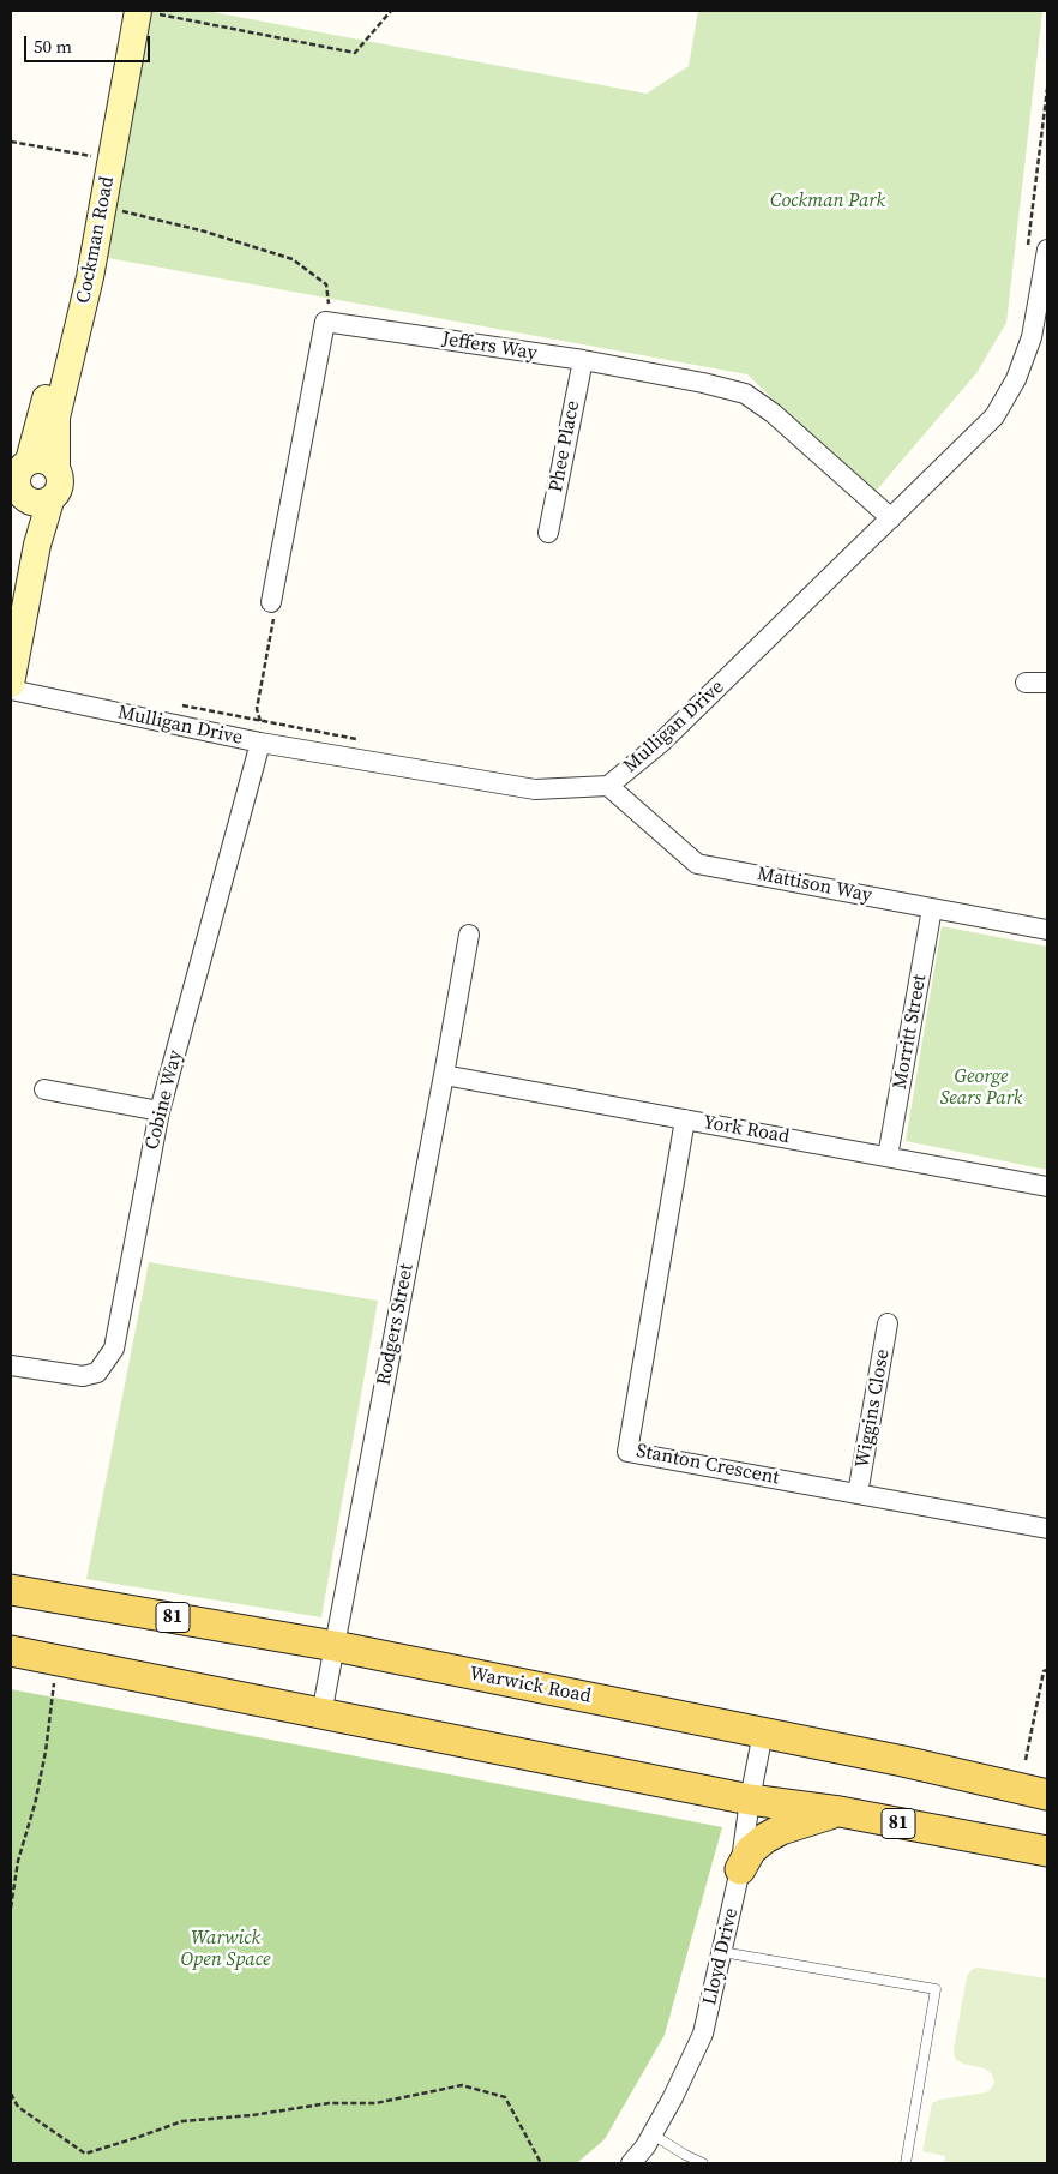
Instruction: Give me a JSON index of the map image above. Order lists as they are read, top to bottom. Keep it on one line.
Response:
{"streets":{"main road":["Cockman Road","81","Warwick Road"],"street":["Jeffers Way","Phee Place","Mulligan Drive","Mattison Way","Morritt Street","Cobine Way","York Road","Rodgers Street","Wiggins Close","Stanton Crescent","Lloyd Drive"]},"crossings":[["Jeffers Way","Phee Place"],["Jeffers Way","Mulligan Drive"],["Mulligan Drive","Mattison Way"],["Mulligan Drive","Cobine Way"],["Mattison Way","Morritt Street"],["Morritt Street","York Road"],["York Road","Rodgers Street"],["York Road","Stanton Crescent"],["Rodgers Street","81"],["Rodgers Street","Warwick Road"],["Wiggins Close","Stanton Crescent"],["81","Lloyd Drive"],["Warwick Road","Lloyd Drive"]],"parks":["Cockman Park","George Sears Park","Warwick Open Space"],"scale_bar":"50 m"}
